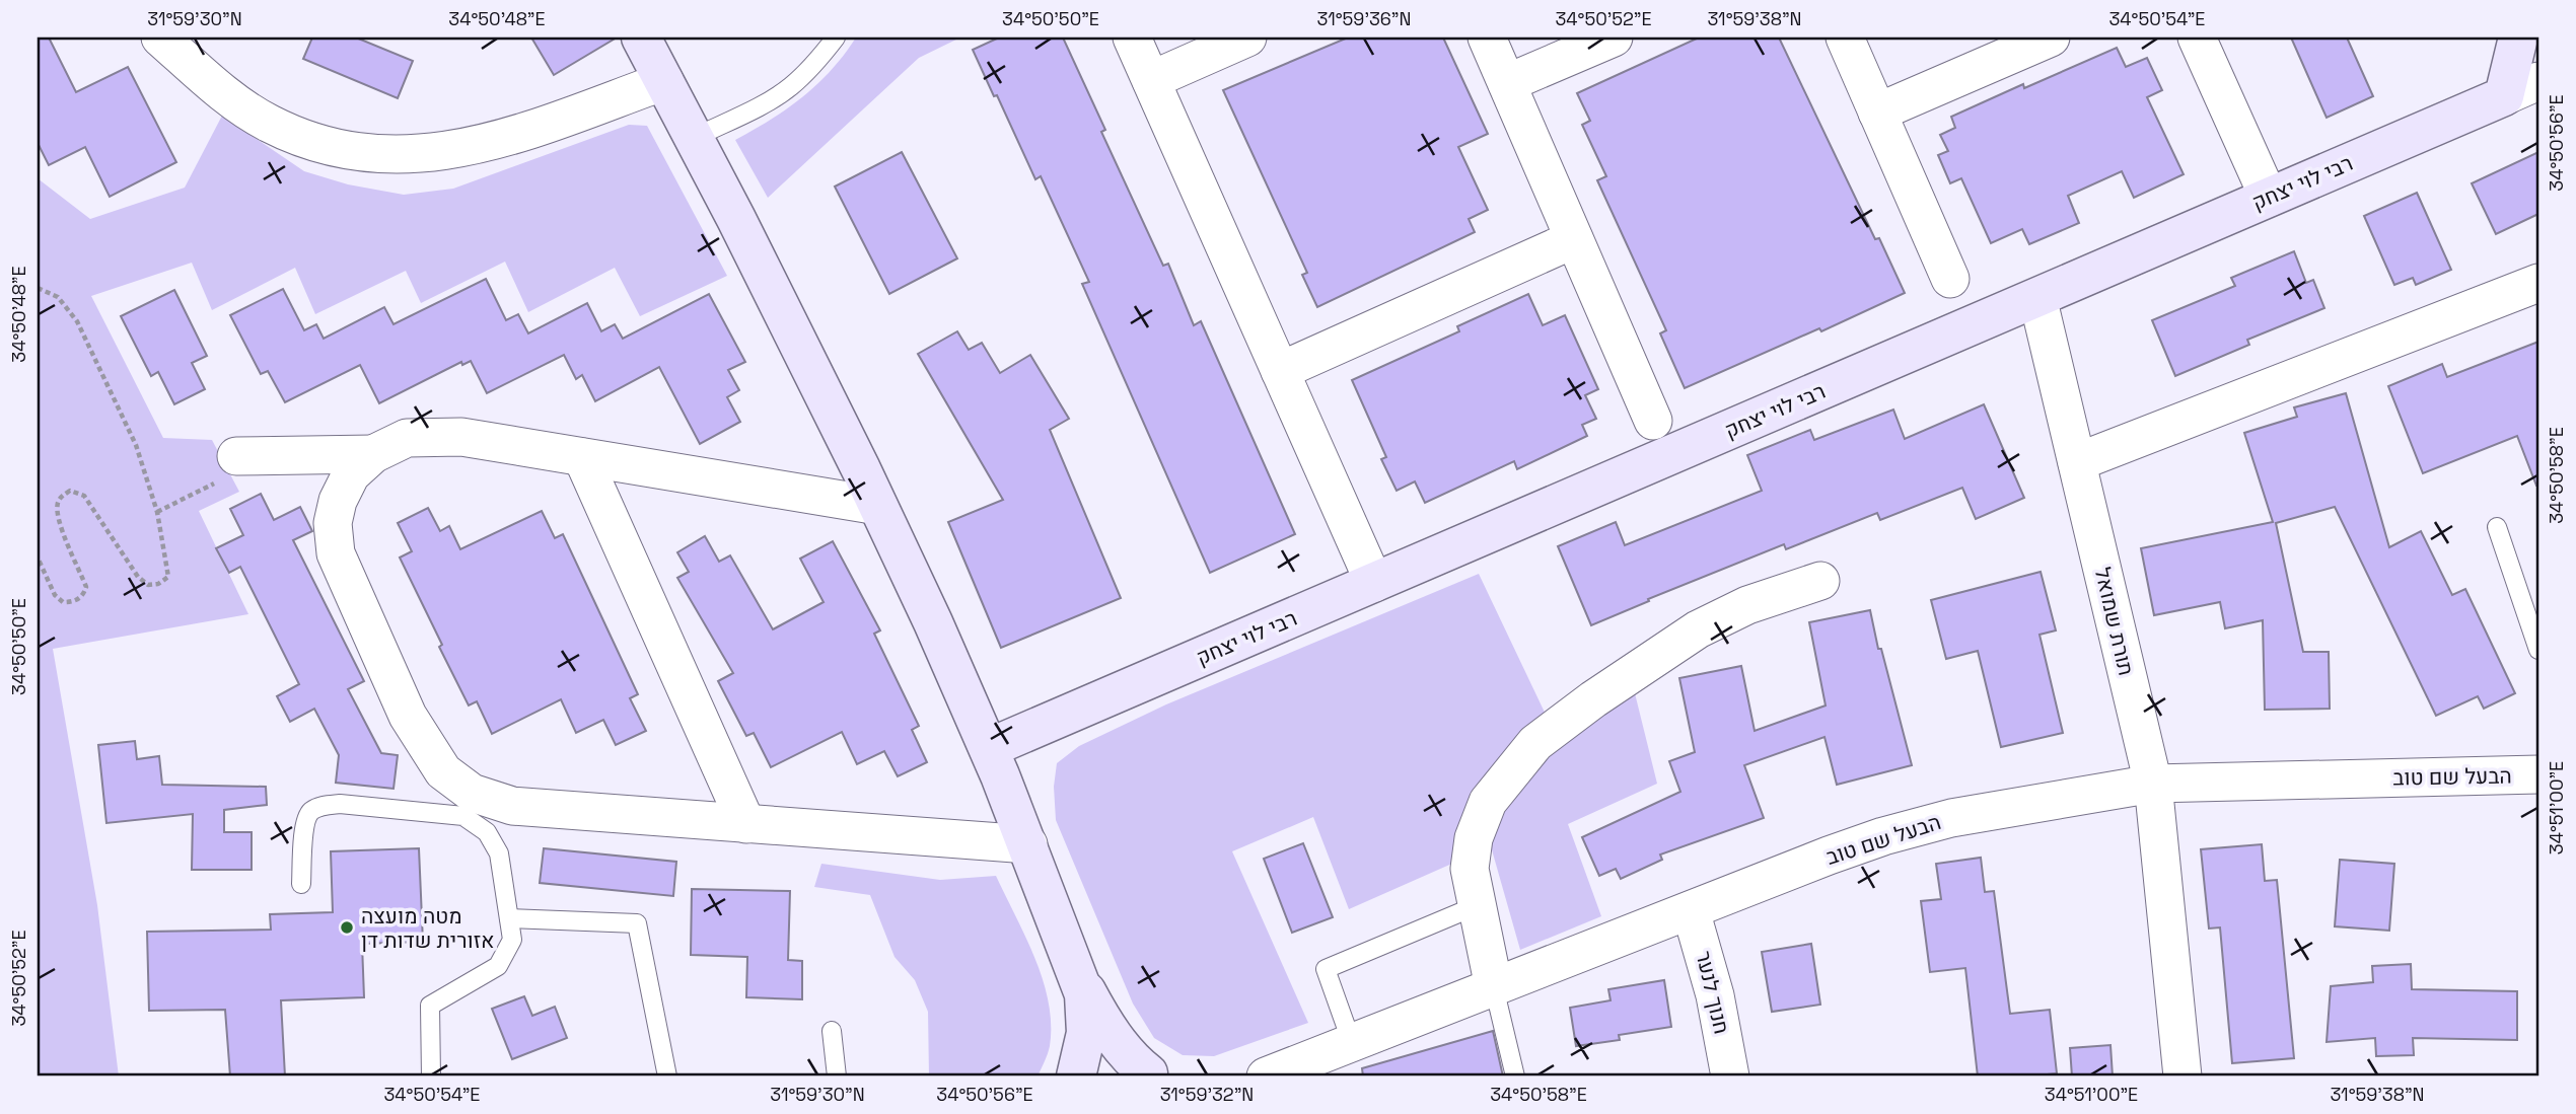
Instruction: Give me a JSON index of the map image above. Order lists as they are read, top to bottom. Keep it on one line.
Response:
{"streets":{"street":["רבי לוי יצחק","תורת שמואל","הבעל שם טוב","חנוך לנער"]},"crossings":[["רבי לוי יצחק","תורת שמואל"],["תורת שמואל","הבעל שם טוב"],["הבעל שם טוב","חנוך לנער"]],"places":["מטה מועצה אזורית שדות דן"],"coordinates":["31°59'30\"N","34°50'48\"E","34°50'50\"E","31°59'36\"N","34°50'52\"E","31°59'38\"N","34°50'54\"E","34°50'56\"E","34°50'58\"E","34°51'00\"E","31°59'32\"N"]}
